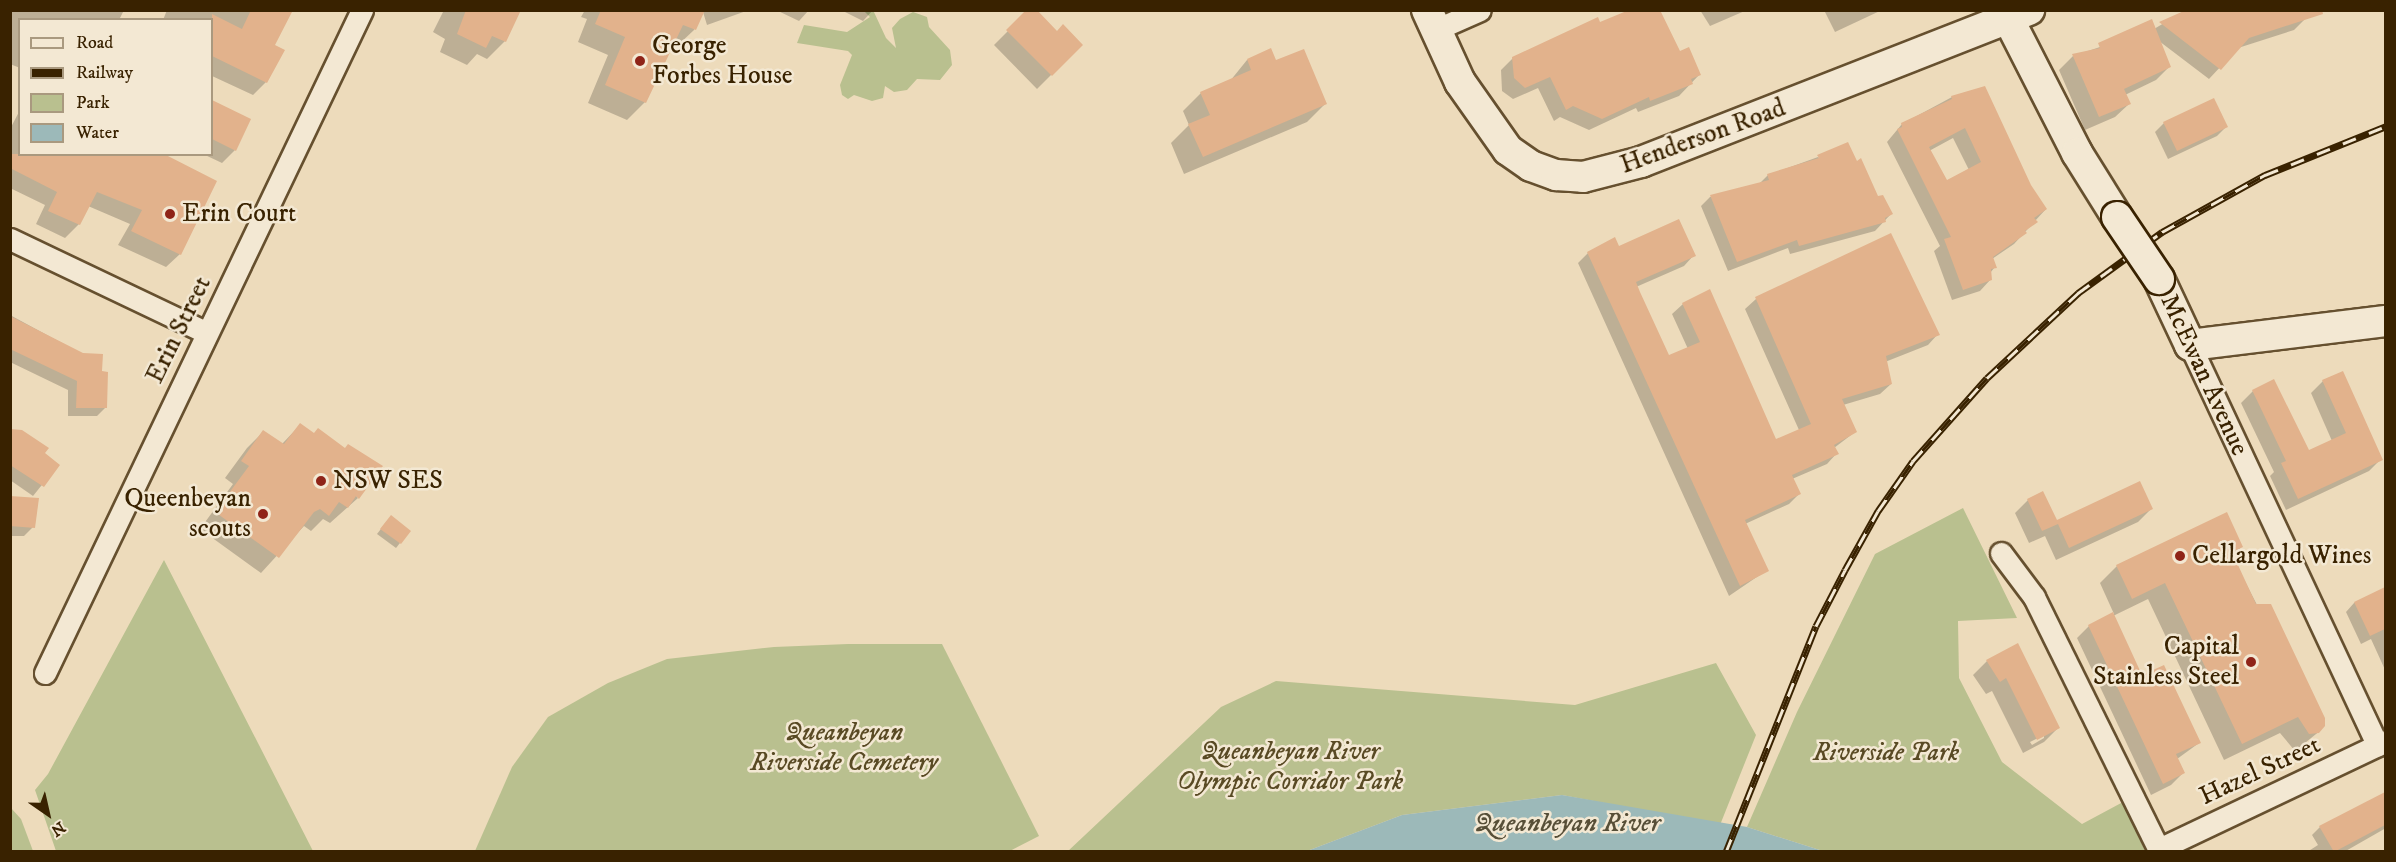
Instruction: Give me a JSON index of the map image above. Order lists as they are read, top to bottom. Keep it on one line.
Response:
{"streets":{"street":["Henderson Road","Erin Street","McEwan Avenue","Hazel Street"]},"crossings":[["Henderson Road","McEwan Avenue"],["McEwan Avenue","Hazel Street"]],"water":["Queanbeyan River"],"parks":["Queanbeyan Riverside Cemetery","Queanbeyan River Olympic Corridor Park","Riverside Park"],"places":["George Forbes House","Erin Court","NSW SES","Queenbeyan scouts","Cellargold Wines","Capital Stainless Steel"],"legend":["Road","Railway","Park","Water"],"north":"bottom right"}
